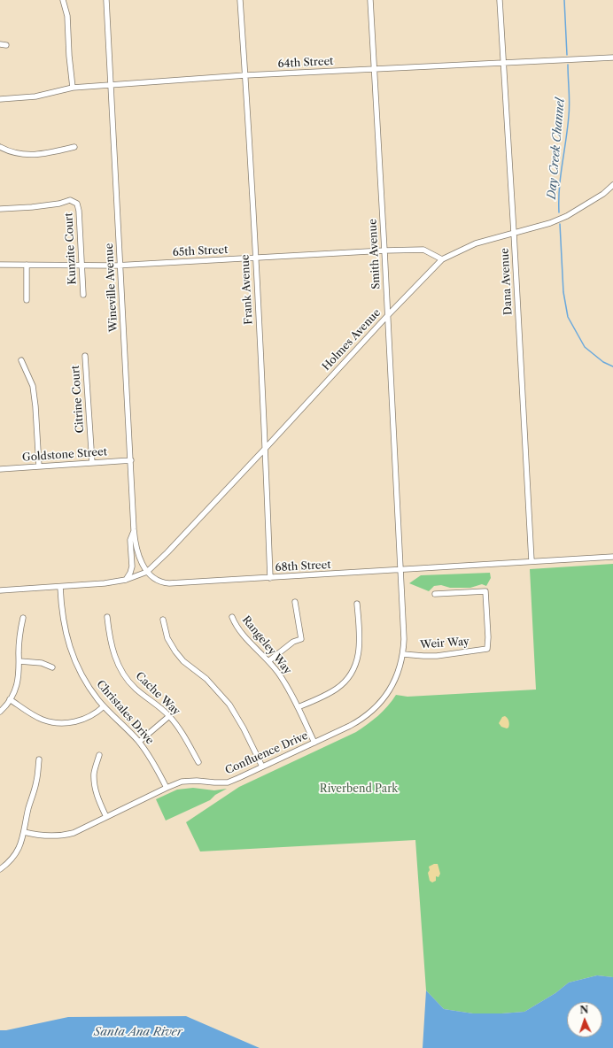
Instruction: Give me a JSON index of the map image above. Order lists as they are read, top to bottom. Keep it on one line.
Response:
{"streets":{"street":["64th Street","Kunzite Court","65th Street","Smith Avenue","Dana Avenue","Wineville Avenue","Frank Avenue","Holmes Avenue","Citrine Court","Goldstone Street","68th Street","Weir Way","Rangeley Way","Cache Way","Christales Drive","Confluence Drive"]},"crossings":[["64th Street","Smith Avenue"],["64th Street","Dana Avenue"],["64th Street","Wineville Avenue"],["64th Street","Frank Avenue"],["Kunzite Court","65th Street"],["65th Street","Smith Avenue"],["65th Street","Wineville Avenue"],["65th Street","Frank Avenue"],["65th Street","Holmes Avenue"],["Smith Avenue","Holmes Avenue"],["Smith Avenue","68th Street"],["Smith Avenue","Confluence Drive"],["Dana Avenue","Holmes Avenue"],["Dana Avenue","68th Street"],["Wineville Avenue","Holmes Avenue"],["Wineville Avenue","Goldstone Street"],["Wineville Avenue","68th Street"],["Frank Avenue","Holmes Avenue"],["Frank Avenue","68th Street"],["Holmes Avenue","68th Street"],["Citrine Court","Goldstone Street"],["68th Street","Confluence Drive"],["Weir Way","Confluence Drive"],["Rangeley Way","Confluence Drive"],["Christales Drive","Confluence Drive"]],"water":["Day Creek Channel","Santa Ana River"],"parks":["Riverbend Park"],"north":"top"}
